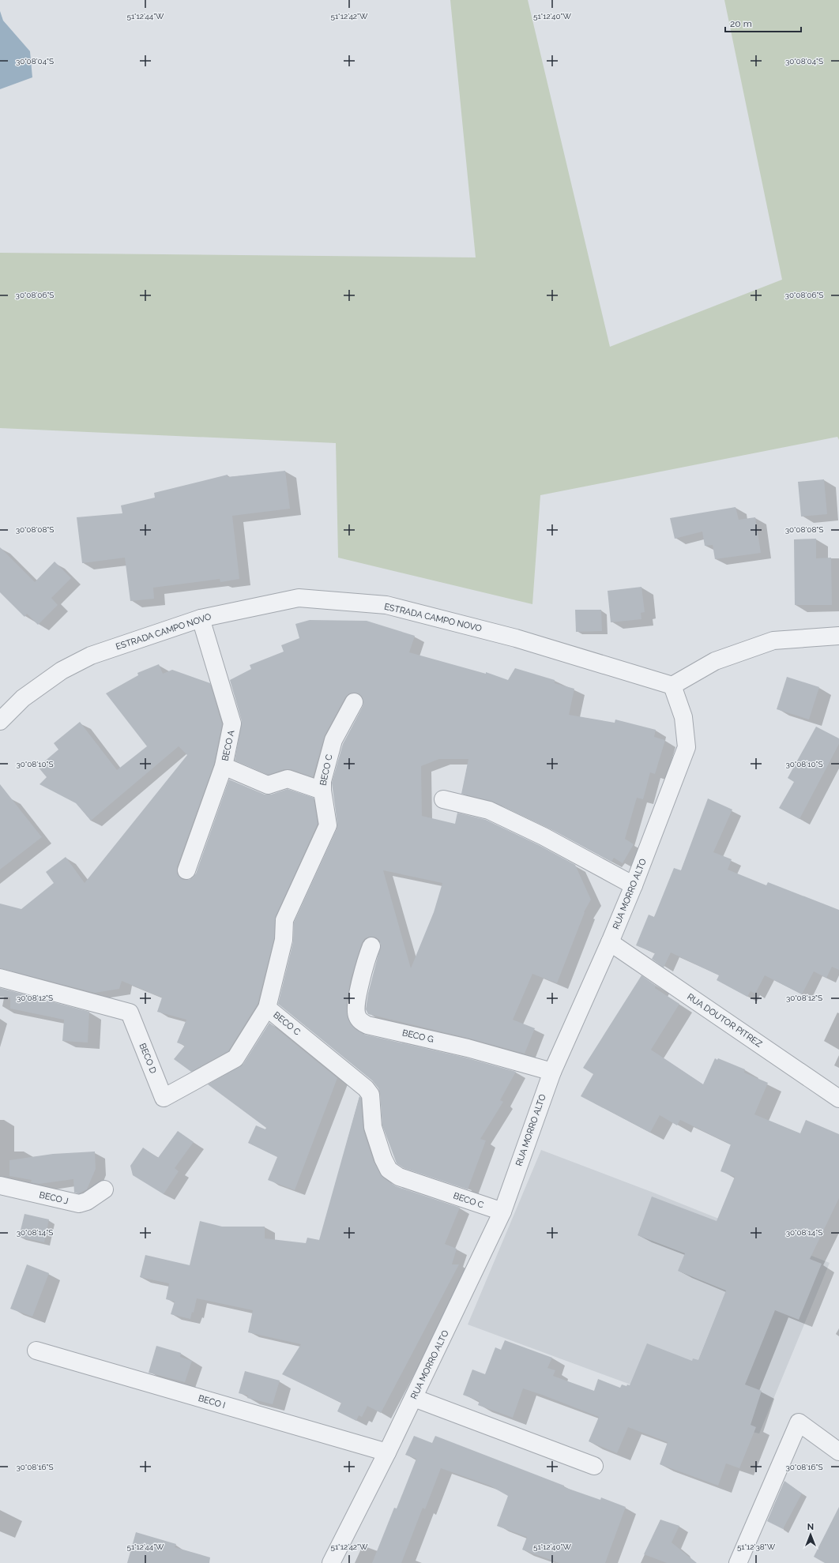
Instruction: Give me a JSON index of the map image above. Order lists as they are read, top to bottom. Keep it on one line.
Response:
{"streets":{"street":["ESTRADA CAMPO NOVO","BECO A","BECO C","RUA MORRO ALTO","RUA DOUTOR PITREZ","BECO G","BECO D","BECO J","BECO I"]},"crossings":[["ESTRADA CAMPO NOVO","BECO A"],["ESTRADA CAMPO NOVO","RUA MORRO ALTO"],["BECO C","RUA MORRO ALTO"],["BECO C","BECO D"],["RUA MORRO ALTO","RUA DOUTOR PITREZ"],["RUA MORRO ALTO","BECO G"],["RUA MORRO ALTO","BECO I"]],"scale_bar":"20 m","north":"top","coordinates":["51°12'44\"W","51°12'42\"W","51°12'40\"W","30°08'04\"S","30°08'06\"S","30°08'08\"S","30°08'10\"S","30°08'12\"S","30°08'14\"S","30°08'16\"S","51°12'38\"W"]}
